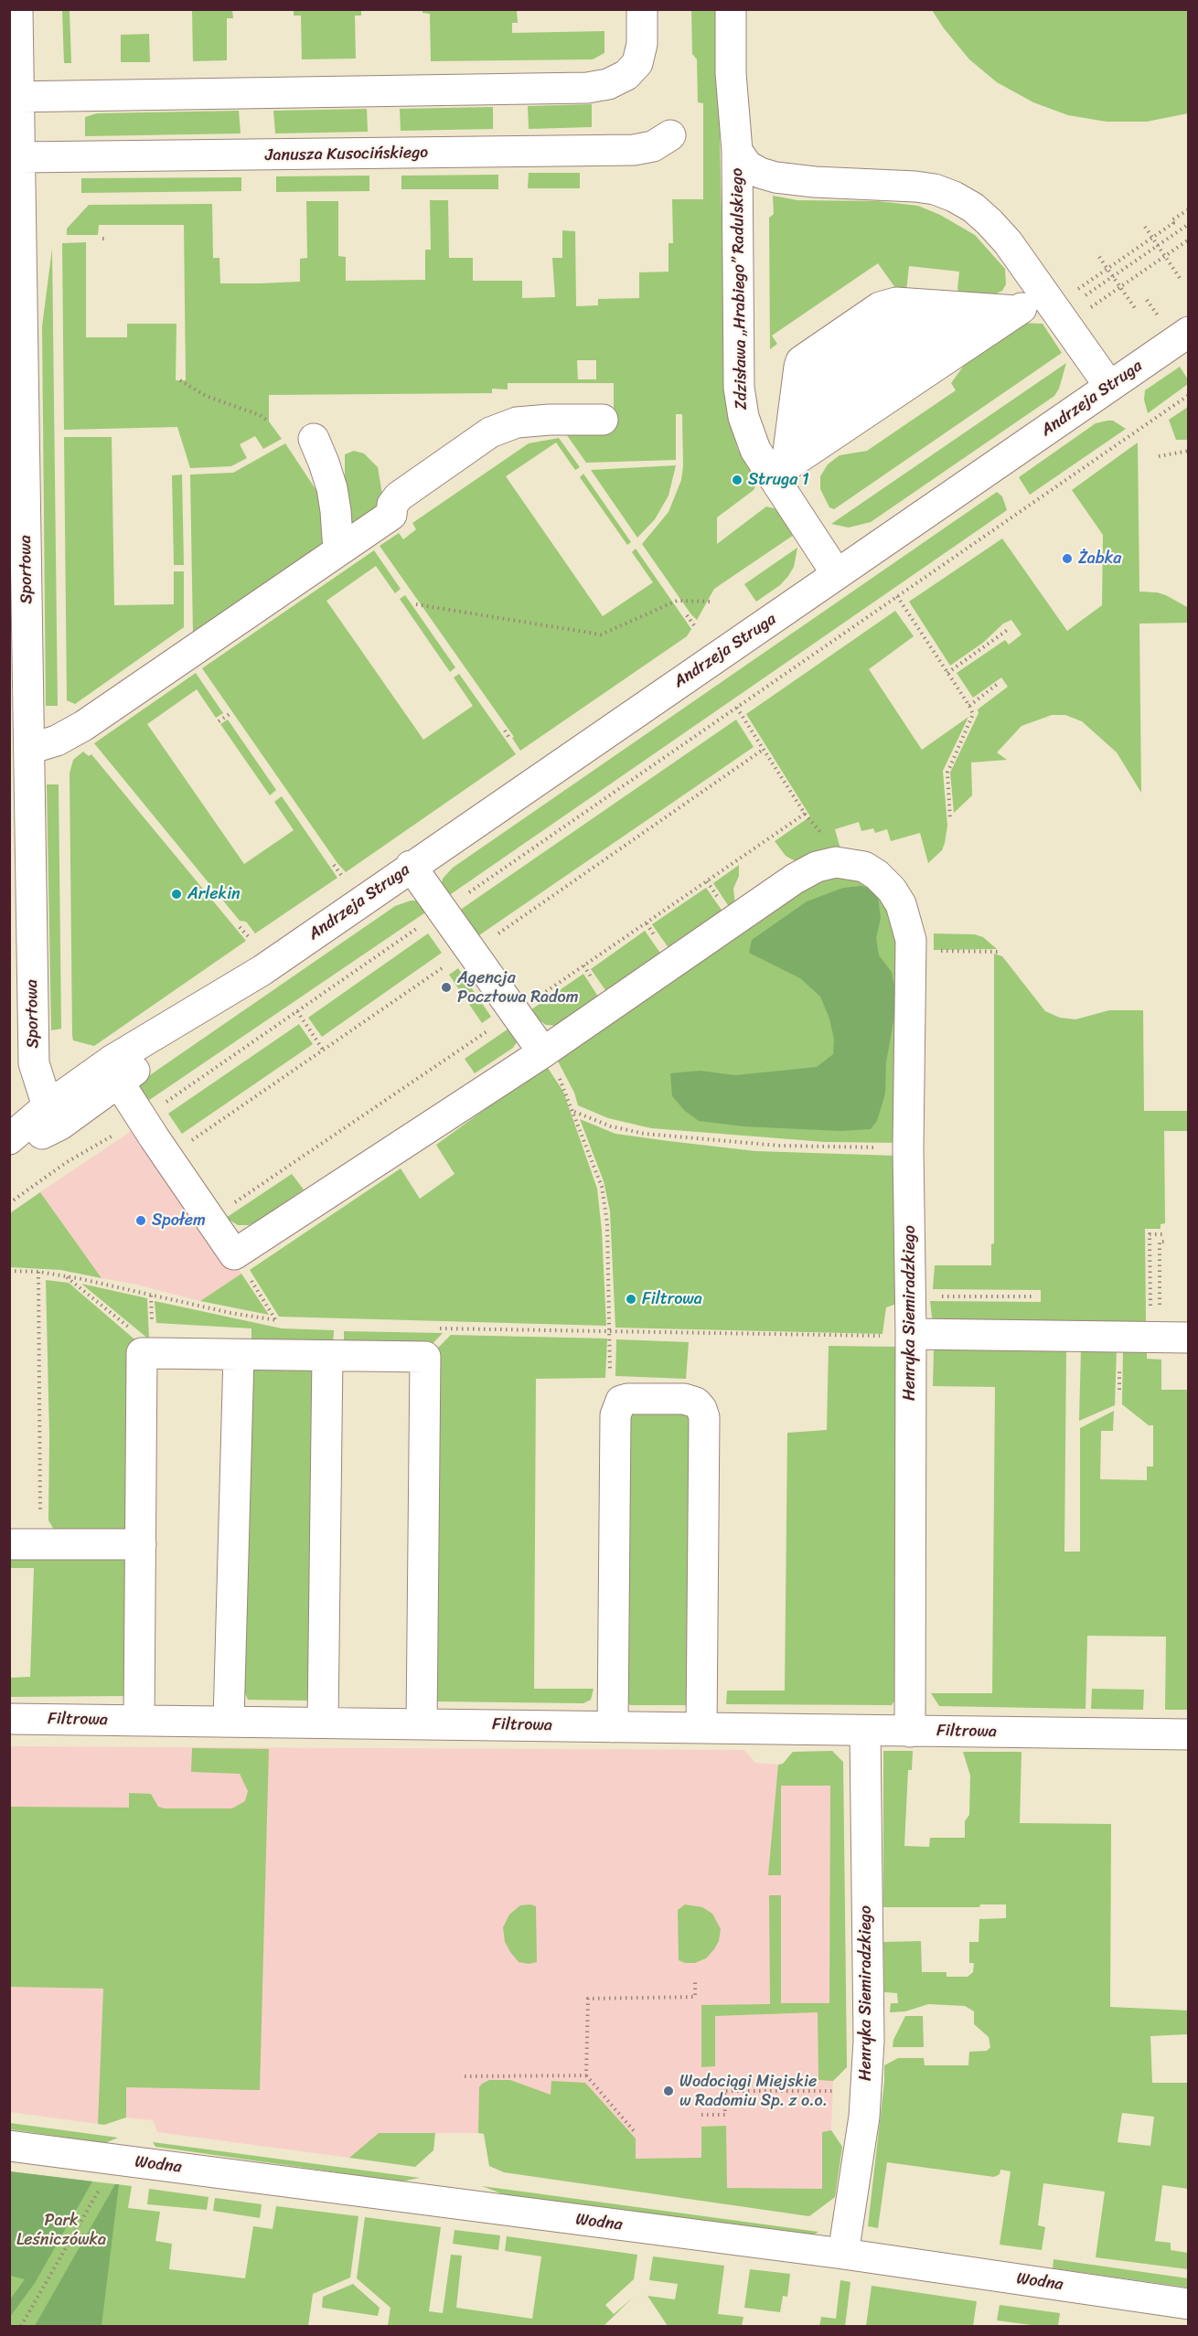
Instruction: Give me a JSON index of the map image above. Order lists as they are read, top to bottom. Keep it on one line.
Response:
{"streets":{"street":["Janusza Kusocińskiego","Zdzisława „Hrabiego” Radulskiego","Andrzeja Struga","Sportowa","Henryka Siemiradzkiego","Filtrowa","Wodna"]},"crossings":[["Janusza Kusocińskiego","Sportowa"],["Zdzisława „Hrabiego” Radulskiego","Andrzeja Struga"],["Andrzeja Struga","Sportowa"],["Henryka Siemiradzkiego","Filtrowa"],["Henryka Siemiradzkiego","Wodna"]],"parks":["Park Leśniczówka"],"places":["Struga 1","Żabka","Arlekin","Agencja Pocztowa Radom","Społem","Filtrowa","Wodociągi Miejskie w Radomiu Sp. z o.o."]}
